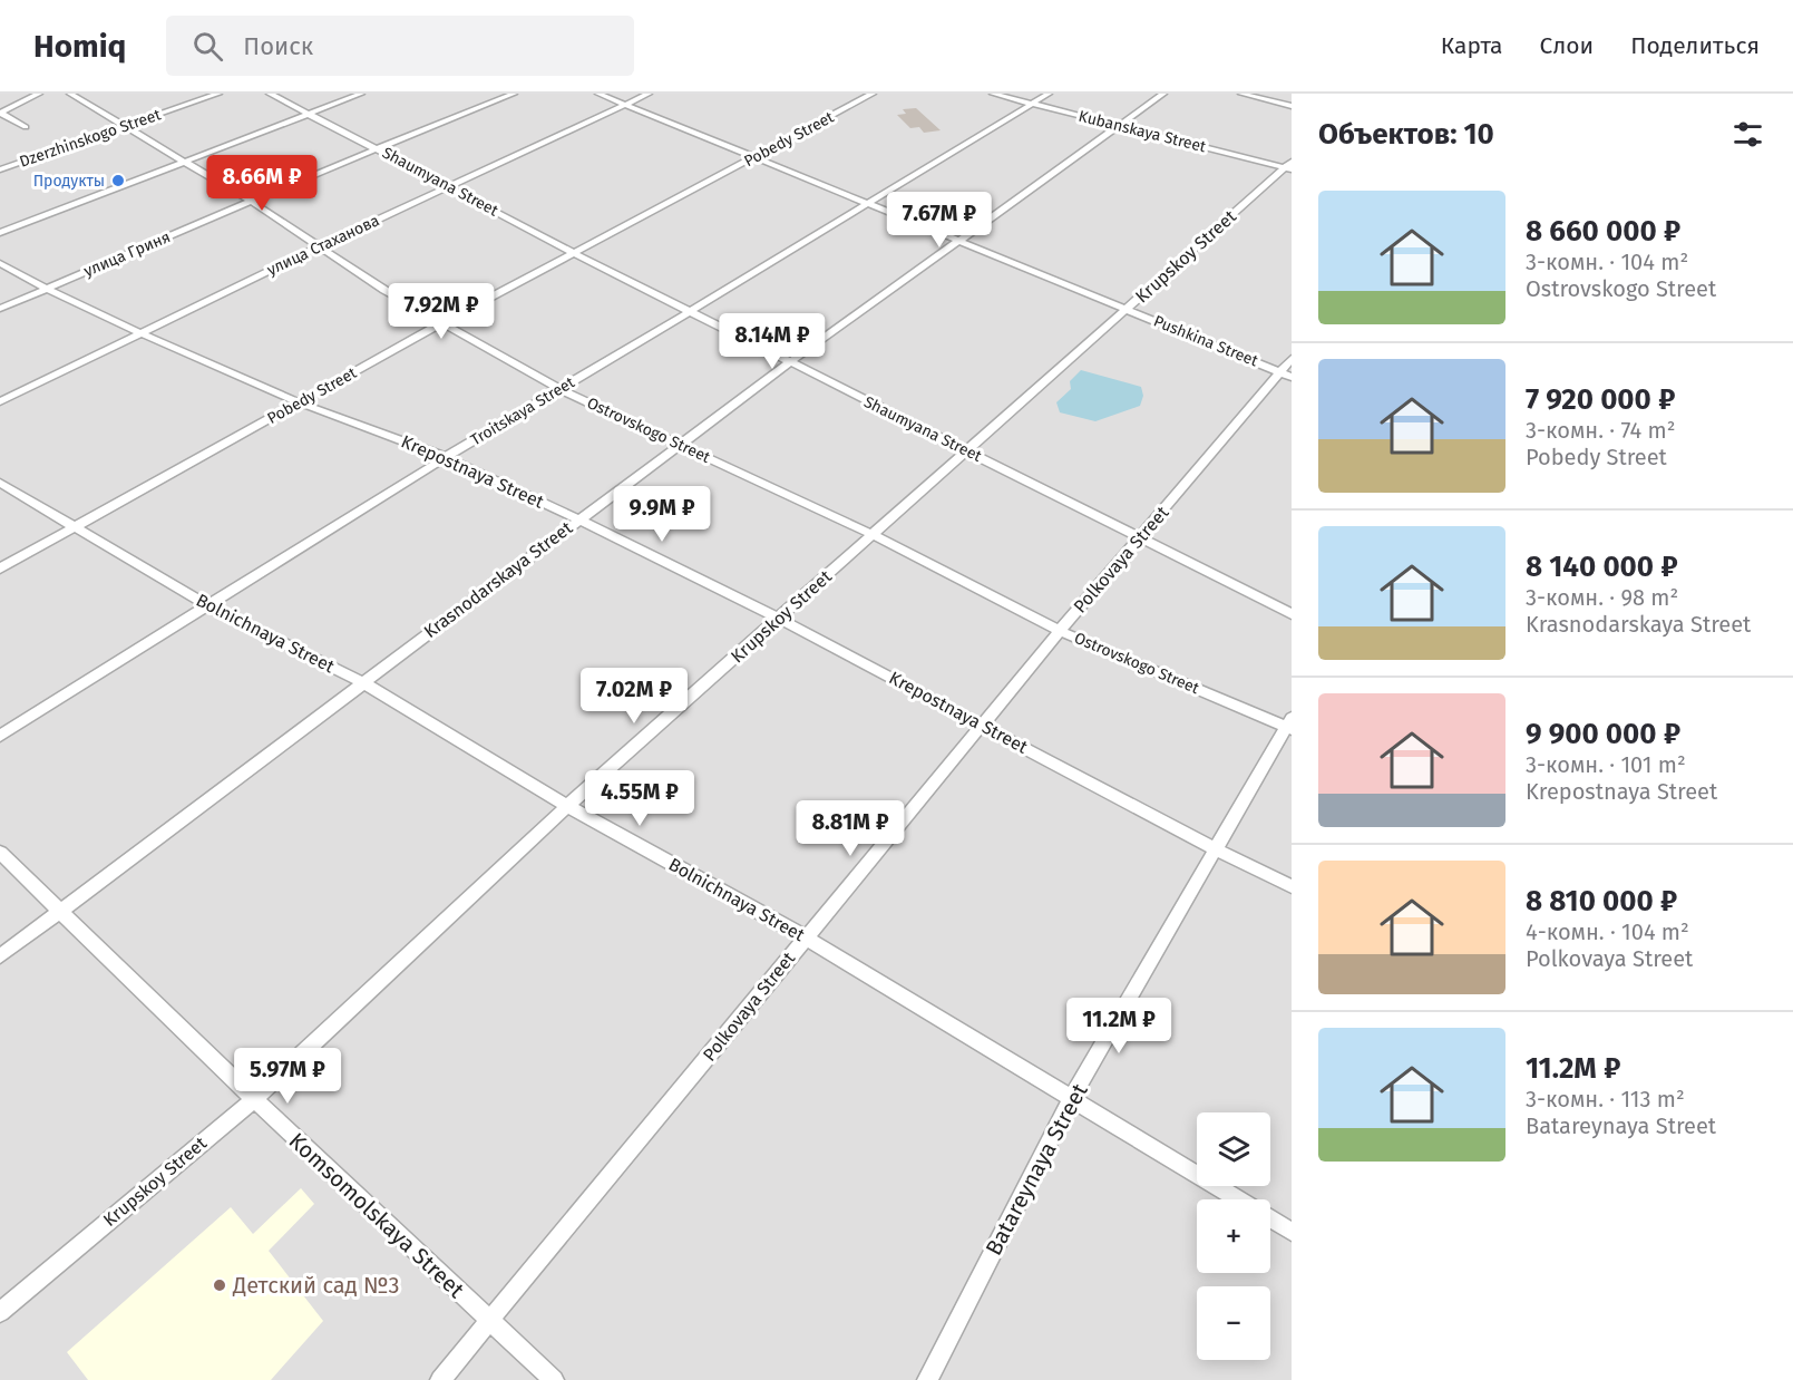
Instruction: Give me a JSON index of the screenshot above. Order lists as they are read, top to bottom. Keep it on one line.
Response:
{"streets":{"street":["Kubanskaya Street","Dzerzhinskogo Street","Pobedy Street","Shaumyana Street","улица Стаханова","улица Гриня","Krupskoy Street","Pushkina Street","Troitskaya Street","Ostrovskogo Street","Krepostnaya Street","Polkovaya Street","Krasnodarskaya Street","Bolnichnaya Street","Batareynaya Street","Komsomolskaya Street"]},"crossings":[["Kubanskaya Street","Krupskoy Street"],["Kubanskaya Street","Troitskaya Street"],["Kubanskaya Street","Krasnodarskaya Street"],["Dzerzhinskogo Street","Ostrovskogo Street"],["Pobedy Street","Shaumyana Street"],["Pobedy Street","Pushkina Street"],["Pobedy Street","Ostrovskogo Street"],["Pobedy Street","Krepostnaya Street"],["Pobedy Street","Bolnichnaya Street"],["Shaumyana Street","улица Стаханова"],["Shaumyana Street","улица Гриня"],["Shaumyana Street","Krupskoy Street"],["Shaumyana Street","Troitskaya Street"],["Shaumyana Street","Polkovaya Street"],["Shaumyana Street","Krasnodarskaya Street"],["улица Стаханова","Pushkina Street"],["улица Стаханова","Ostrovskogo Street"],["улица Стаханова","Krepostnaya Street"],["улица Гриня","Ostrovskogo Street"],["улица Гриня","Krepostnaya Street"],["Krupskoy Street","Pushkina Street"],["Krupskoy Street","Ostrovskogo Street"],["Krupskoy Street","Krepostnaya Street"],["Krupskoy Street","Bolnichnaya Street"],["Krupskoy Street","Komsomolskaya Street"],["Pushkina Street","Troitskaya Street"],["Pushkina Street","Polkovaya Street"],["Pushkina Street","Krasnodarskaya Street"],["Troitskaya Street","Ostrovskogo Street"],["Troitskaya Street","Krepostnaya Street"],["Troitskaya Street","Bolnichnaya Street"],["Ostrovskogo Street","Polkovaya Street"],["Ostrovskogo Street","Krasnodarskaya Street"],["Ostrovskogo Street","Batareynaya Street"],["Krepostnaya Street","Polkovaya Street"],["Krepostnaya Street","Krasnodarskaya Street"],["Krepostnaya Street","Batareynaya Street"],["Polkovaya Street","Bolnichnaya Street"],["Polkovaya Street","Komsomolskaya Street"],["Krasnodarskaya Street","Bolnichnaya Street"],["Krasnodarskaya Street","Komsomolskaya Street"],["Bolnichnaya Street","Batareynaya Street"]],"places":["Продукты","Детский сад №3"],"page":{"header":"Homiq","search":"Поиск","nav":["Карта","Слои","Поделиться"],"heading":"Объектов: 10","price":["8.66M ₽","7.67M ₽","7.92M ₽","8.14M ₽","9.9M ₽","7.02M ₽","4.55M ₽","8.81M ₽","11.2M ₽","5.97M ₽"],"list":[{"name":"8 660 000 ₽","note":"3-комн. · 104 m² · Ostrovskogo Street"},{"name":"7 920 000 ₽","note":"3-комн. · 74 m² · Pobedy Street"},{"name":"8 140 000 ₽","note":"3-комн. · 98 m² · Krasnodarskaya Street"},{"name":"9 900 000 ₽","note":"3-комн. · 101 m² · Krepostnaya Street"},{"name":"8 810 000 ₽","note":"4-комн. · 104 m² · Polkovaya Street"},{"name":"11.2M ₽","note":"3-комн. · 113 m² · Batareynaya Street"}],"map_buttons":["+","−"]}}
